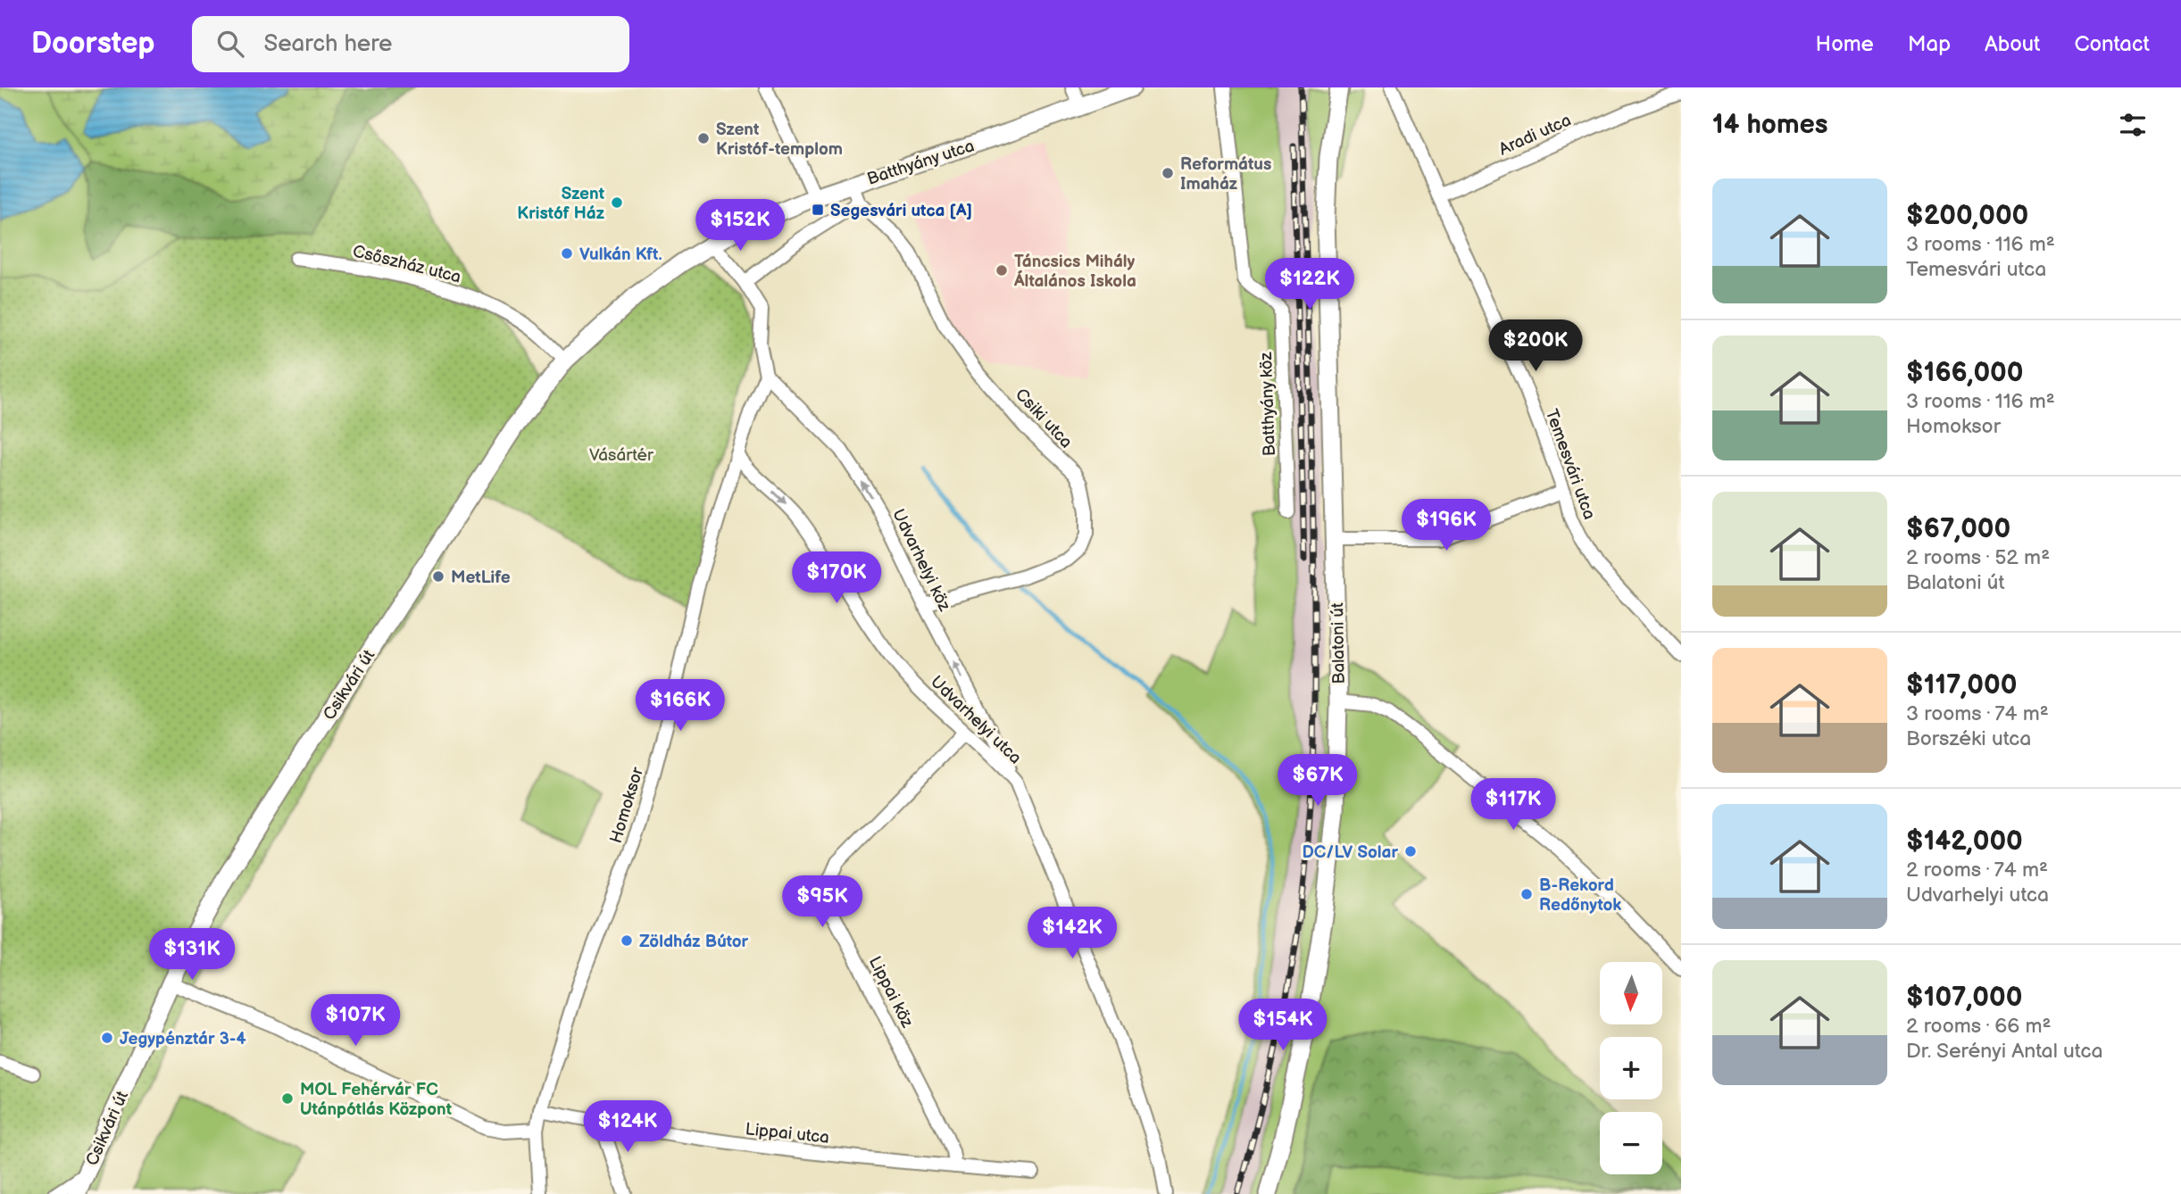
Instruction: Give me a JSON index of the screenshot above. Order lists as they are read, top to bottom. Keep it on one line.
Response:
{"streets":{"street":["Aradi utca","Batthyány utca","Csőszház utca","Batthyány köz","Csiki utca","Temesvári utca","Udvarhelyi köz","Balatoni út","Csikvári út","Udvarhelyi utca","Homoksor","Lippai köz","Lippai utca"]},"crossings":[["Aradi utca","Temesvári utca"],["Batthyány utca","Csiki utca"],["Batthyány utca","Csikvári út"],["Csőszház utca","Csikvári út"],["Csiki utca","Udvarhelyi köz"],["Udvarhelyi köz","Udvarhelyi utca"],["Udvarhelyi köz","Homoksor"],["Udvarhelyi utca","Homoksor"],["Udvarhelyi utca","Lippai köz"],["Homoksor","Lippai utca"],["Lippai köz","Lippai utca"]],"one_way":["Udvarhelyi köz","Udvarhelyi utca"],"parks":["Vásártér"],"places":{"other":["Szent Kristóf-templom","Református Imaház","Szent Kristóf Ház","Vulkán Kft.","Táncsics Mihály Általános Iskola","MetLife","DC/LV Solar","B-Rekord Redőnytok","Zöldház Bútor","Jegypénztár 3-4","MOL Fehérvár FC Utánpótlás Központ"],"transit":["Segesvári utca [A]"]},"north":"bottom","page":{"header":"Doorstep","search":"Search here","nav":["Home","Map","About","Contact"],"heading":"14 homes","list":[{"name":"$200,000","note":"3 rooms · 116 m² · Temesvári utca"},{"name":"$166,000","note":"3 rooms · 116 m² · Homoksor"},{"name":"$67,000","note":"2 rooms · 52 m² · Balatoni út"},{"name":"$117,000","note":"3 rooms · 74 m² · Borszéki utca"},{"name":"$142,000","note":"2 rooms · 74 m² · Udvarhelyi utca"},{"name":"$107,000","note":"2 rooms · 66 m² · Dr. Serényi Antal utca"}],"price":["$152K","$122K","$200K","$196K","$170K","$166K","$67K","$117K","$95K","$142K","$131K","$107K","$154K","$124K"],"map_buttons":["+","−"]}}
